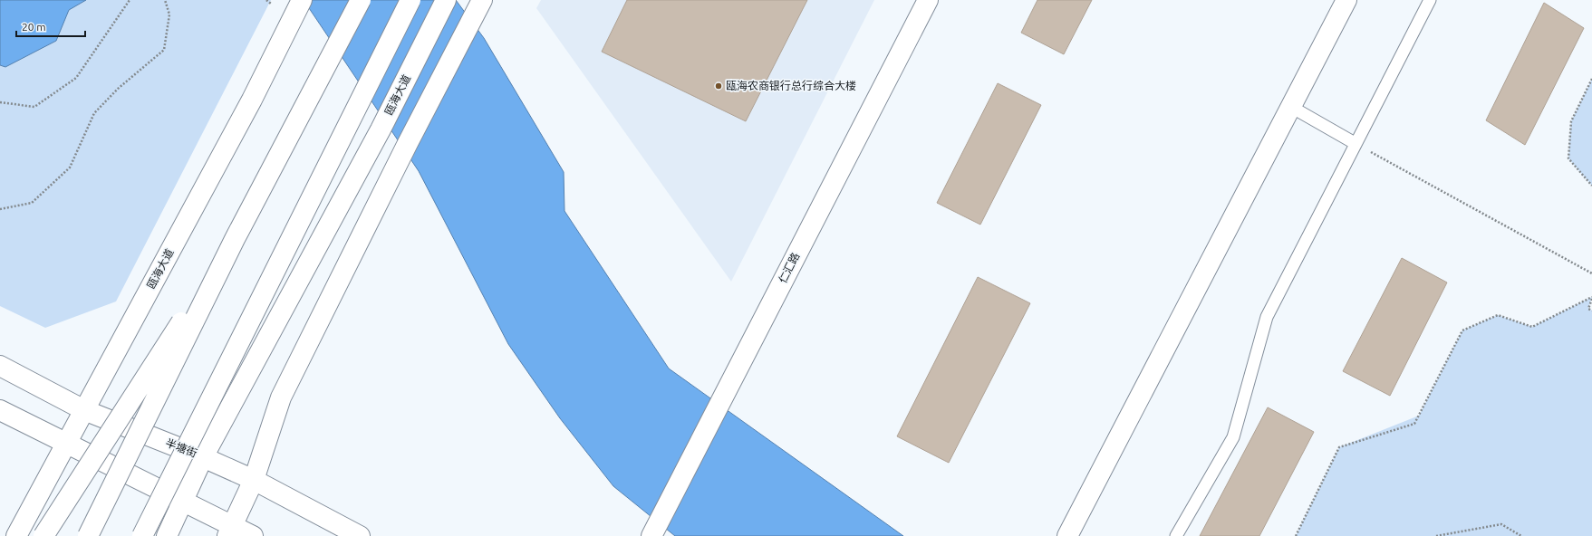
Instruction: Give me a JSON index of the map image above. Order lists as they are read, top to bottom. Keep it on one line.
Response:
{"streets":{"main road":["瓯海大道","仁汇路","半塘街"]},"crossings":[["瓯海大道","半塘街"]],"places":["瓯海农商银行总行综合大楼"],"scale_bar":"20 m"}
